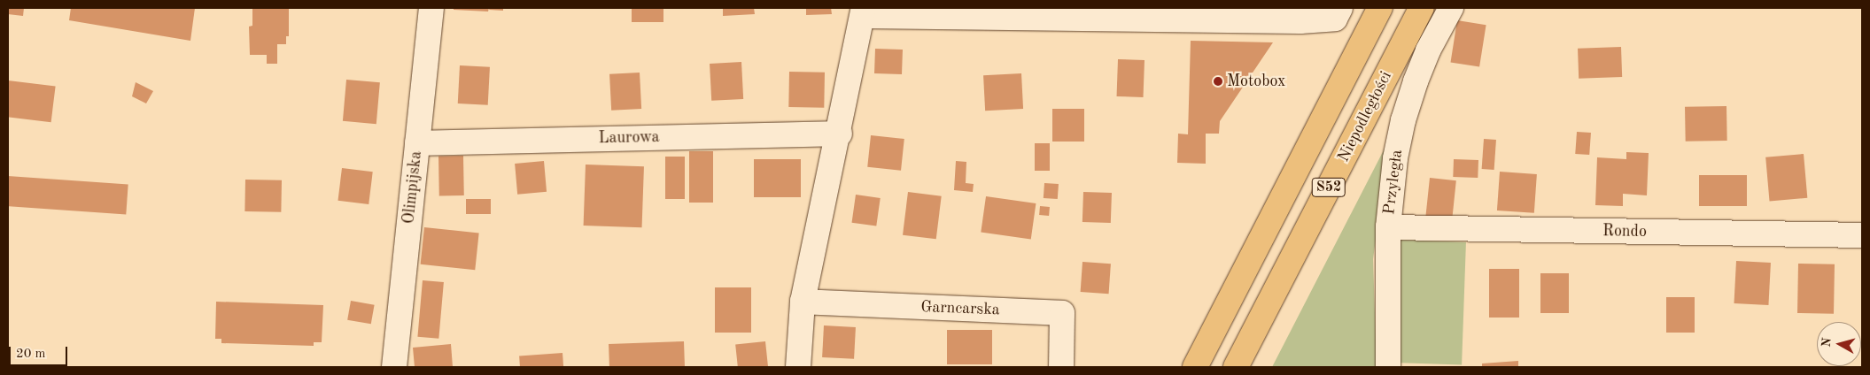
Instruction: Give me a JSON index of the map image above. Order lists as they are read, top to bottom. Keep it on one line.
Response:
{"streets":{"highway":["Niepodległości","S52"],"street":["Laurowa","Przyległa","Olimpijska","Rondo","Garncarska"]},"crossings":[["Laurowa","Olimpijska"],["Przyległa","Rondo"]],"places":["Motobox"],"scale_bar":"20 m","north":"left"}
